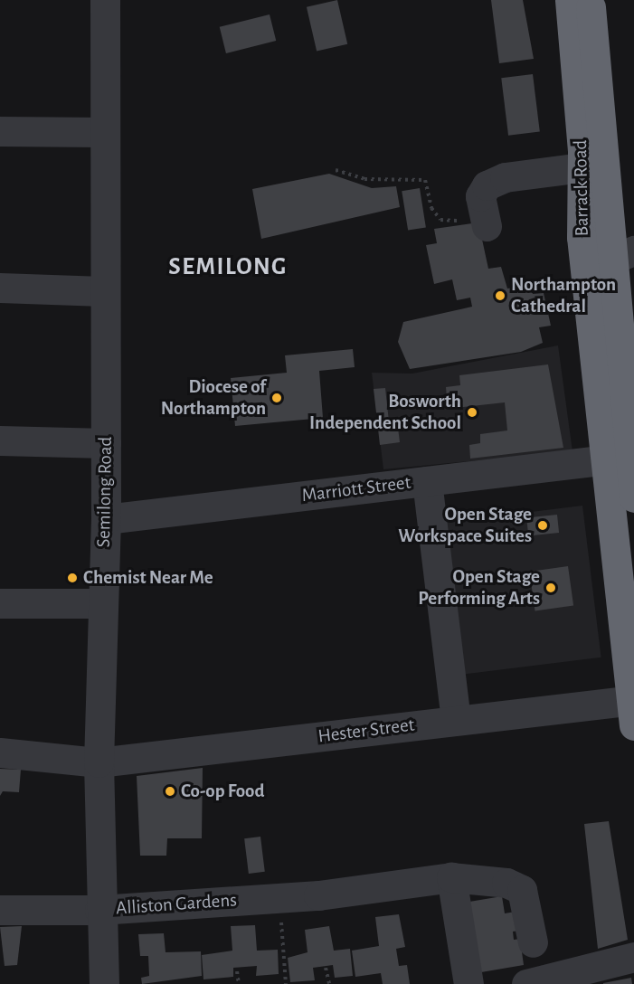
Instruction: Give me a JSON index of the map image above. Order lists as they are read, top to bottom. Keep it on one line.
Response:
{"streets":{"highway":["Barrack Road"],"street":["Marriott Street","Semilong Road","Hester Street","Alliston Gardens"]},"crossings":[["Barrack Road","Marriott Street"],["Barrack Road","Hester Street"],["Marriott Street","Semilong Road"],["Semilong Road","Hester Street"],["Semilong Road","Alliston Gardens"]],"districts":["SEMILONG"],"places":["Northampton Cathedral","Diocese of Northampton","Bosworth Independent School","Open Stage Workspace Suites","Chemist Near Me","Open Stage Performing Arts","Co-op Food"]}
